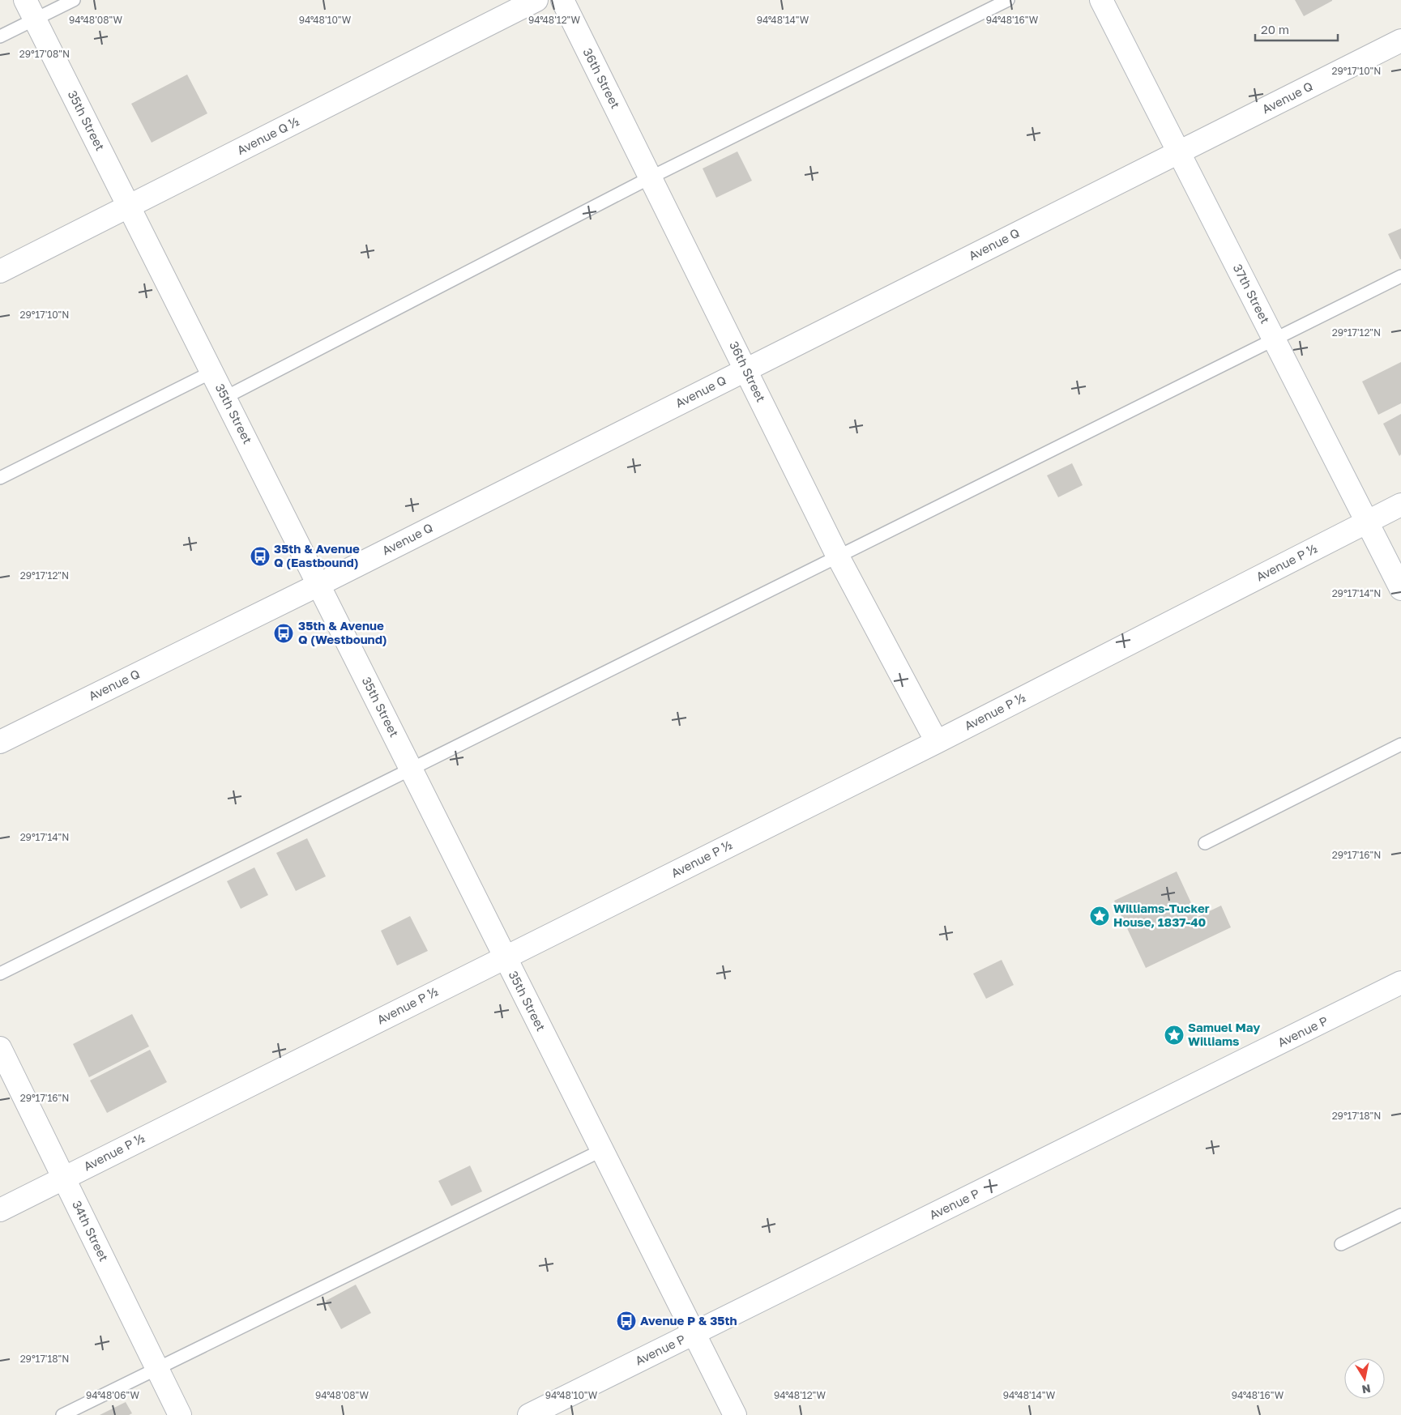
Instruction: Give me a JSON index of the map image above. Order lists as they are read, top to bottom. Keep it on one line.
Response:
{"streets":{"street":["36th Street","Avenue Q","35th Street","Avenue Q ½","37th Street","Avenue P ½","Avenue P","34th Street"]},"crossings":[["36th Street","Avenue Q"],["36th Street","Avenue P ½"],["Avenue Q","35th Street"],["Avenue Q","37th Street"],["35th Street","Avenue Q ½"],["35th Street","Avenue P ½"],["35th Street","Avenue P"],["37th Street","Avenue P ½"],["Avenue P ½","34th Street"]],"places":{"bus stop":["35th & Avenue Q (Eastbound)","35th & Avenue Q (Westbound)","Avenue P & 35th"],"place":["Williams-Tucker House, 1837-40","Samuel May Williams"]},"scale_bar":"20 m","north":"bottom","coordinates":["94°48'08\"W","94°48'10\"W","94°48'12\"W","94°48'14\"W","94°48'16\"W","29°17'08\"N","29°17'10\"N","29°17'12\"N","29°17'14\"N","29°17'16\"N","29°17'18\"N","94°48'06\"W"]}
